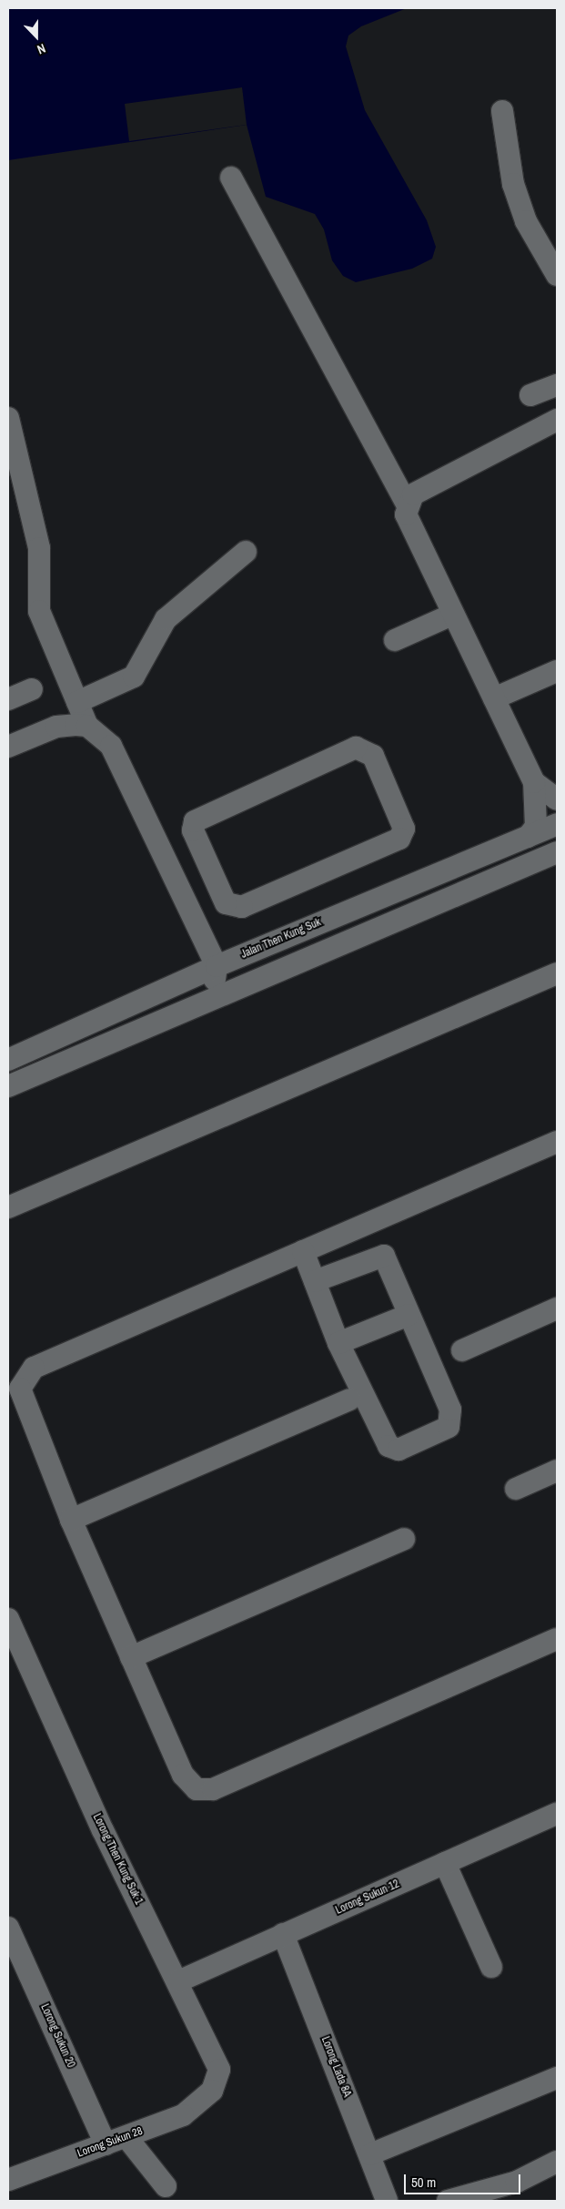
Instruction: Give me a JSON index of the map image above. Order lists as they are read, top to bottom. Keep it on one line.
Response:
{"streets":{"street":["Jalan Then Kung Suk","Lorong Then Kung Suk 1","Lorong Sukun 12","Lorong Sukun 20","Lorong Lada 8A","Lorong Sukun 28"]},"crossings":[["Lorong Then Kung Suk 1","Lorong Sukun 12"],["Lorong Then Kung Suk 1","Lorong Sukun 28"],["Lorong Sukun 12","Lorong Lada 8A"],["Lorong Sukun 20","Lorong Sukun 28"]],"scale_bar":"50 m","north":"bottom"}
